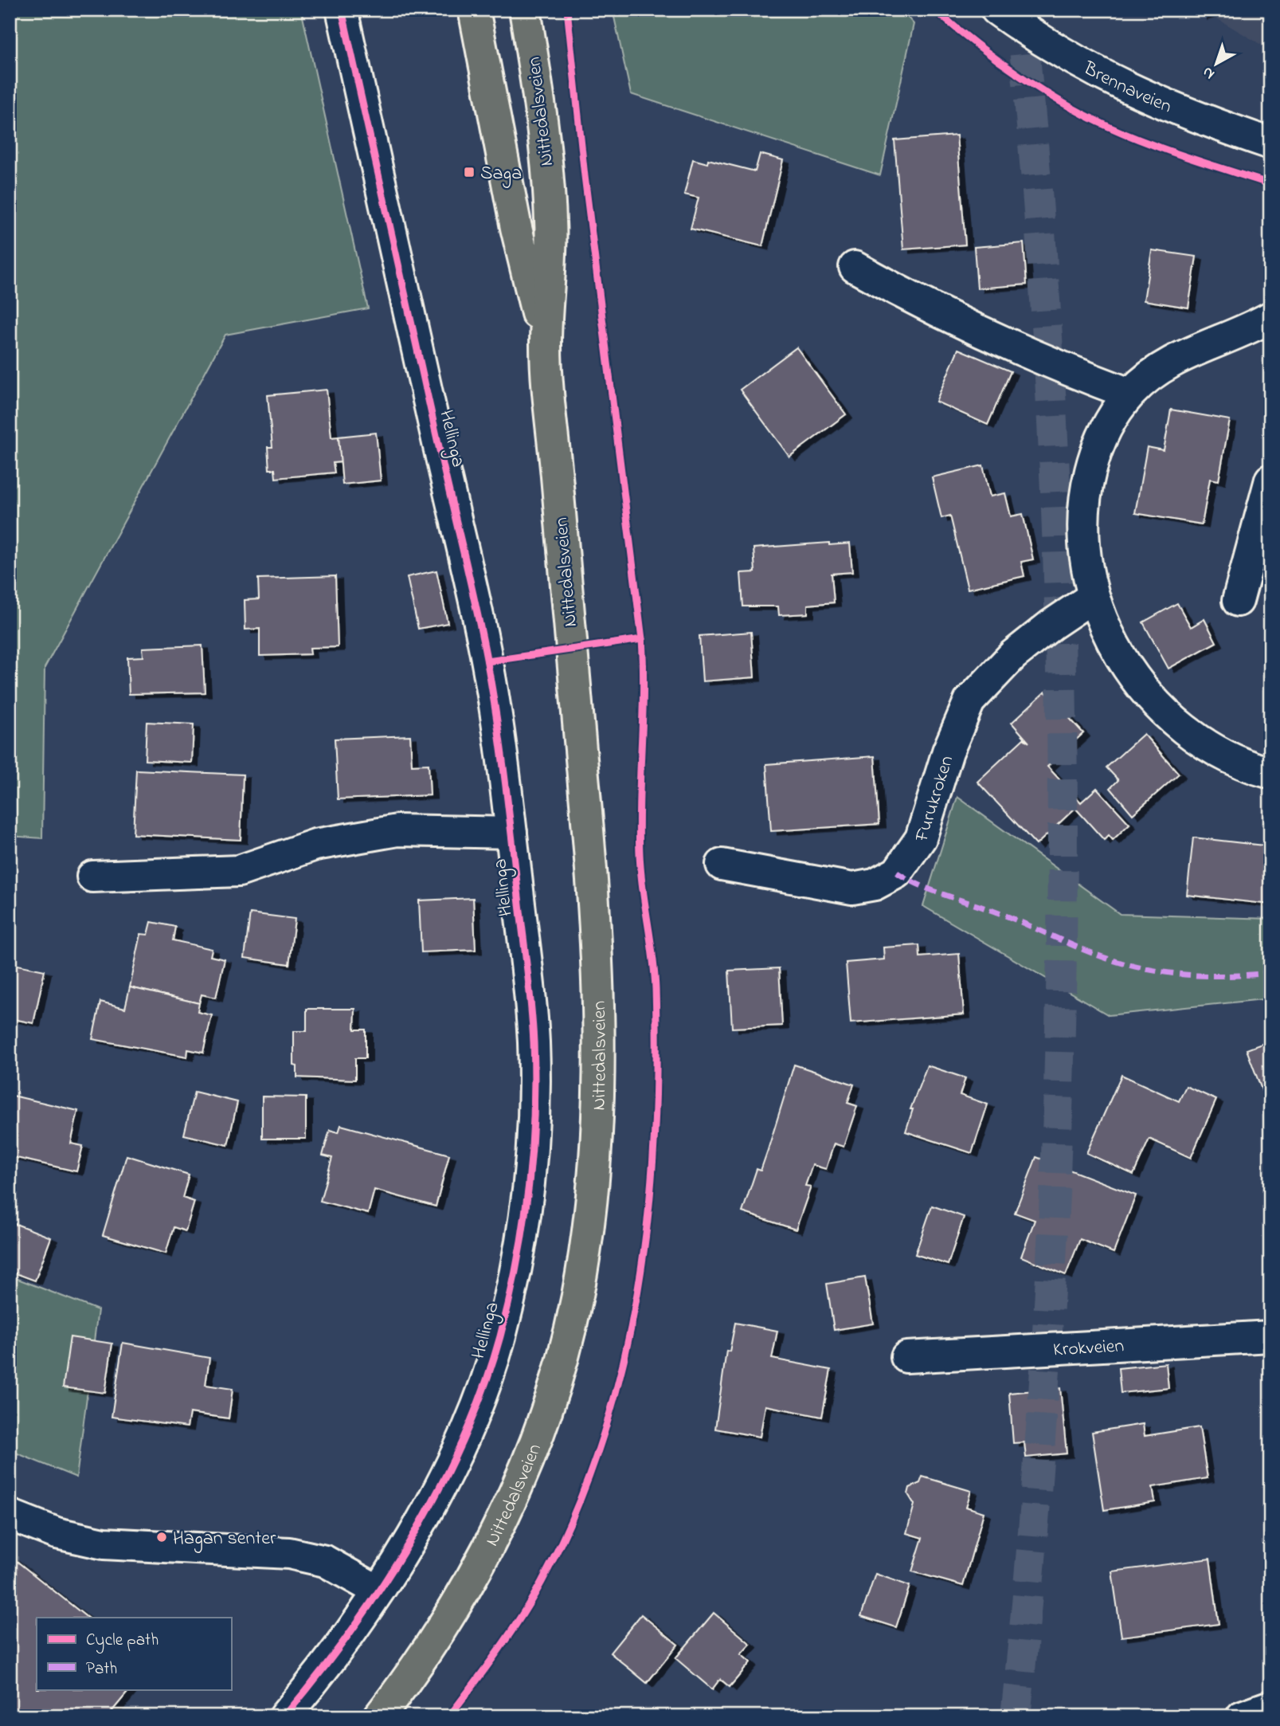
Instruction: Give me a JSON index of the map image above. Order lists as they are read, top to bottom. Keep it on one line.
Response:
{"streets":{"main road":["Nittedalsveien"],"street":["Brennaveien","Hellinga","Furukroken","Krokveien"]},"places":{"transit":["Saga"],"other":["Hagan senter"]},"legend":["Cycle path","Path"],"north":"bottom left"}
